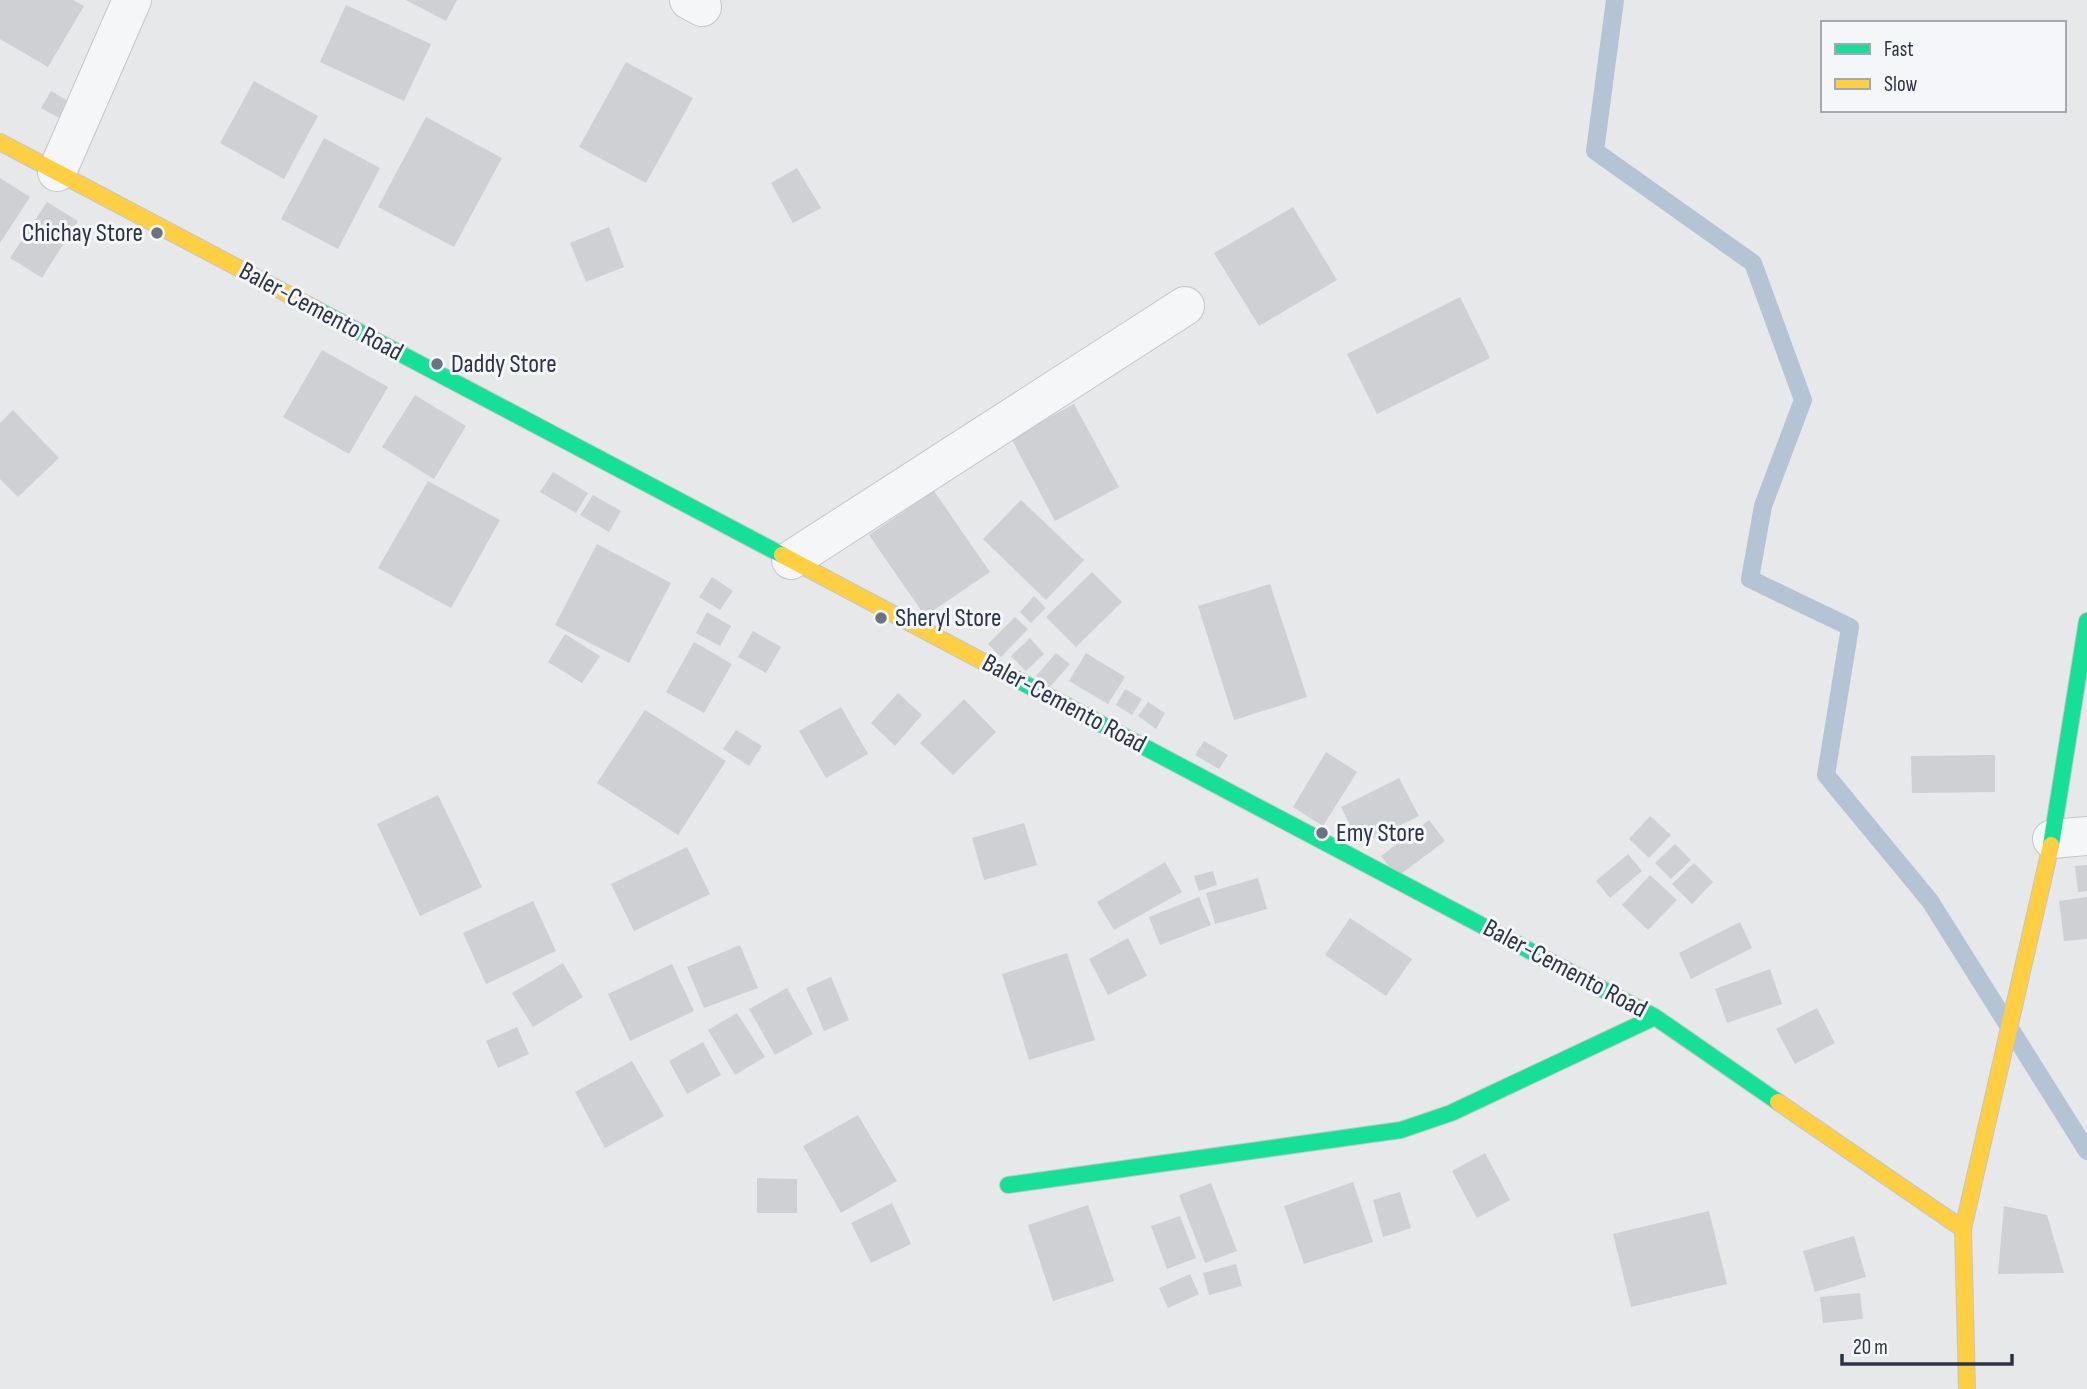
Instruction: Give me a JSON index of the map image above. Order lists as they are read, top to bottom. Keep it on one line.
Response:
{"streets":{"street":["Baler-Cemento Road"]},"places":["Chichay Store","Daddy Store","Sheryl Store","Emy Store"],"legend":["Fast","Slow"],"scale_bar":"20 m"}
